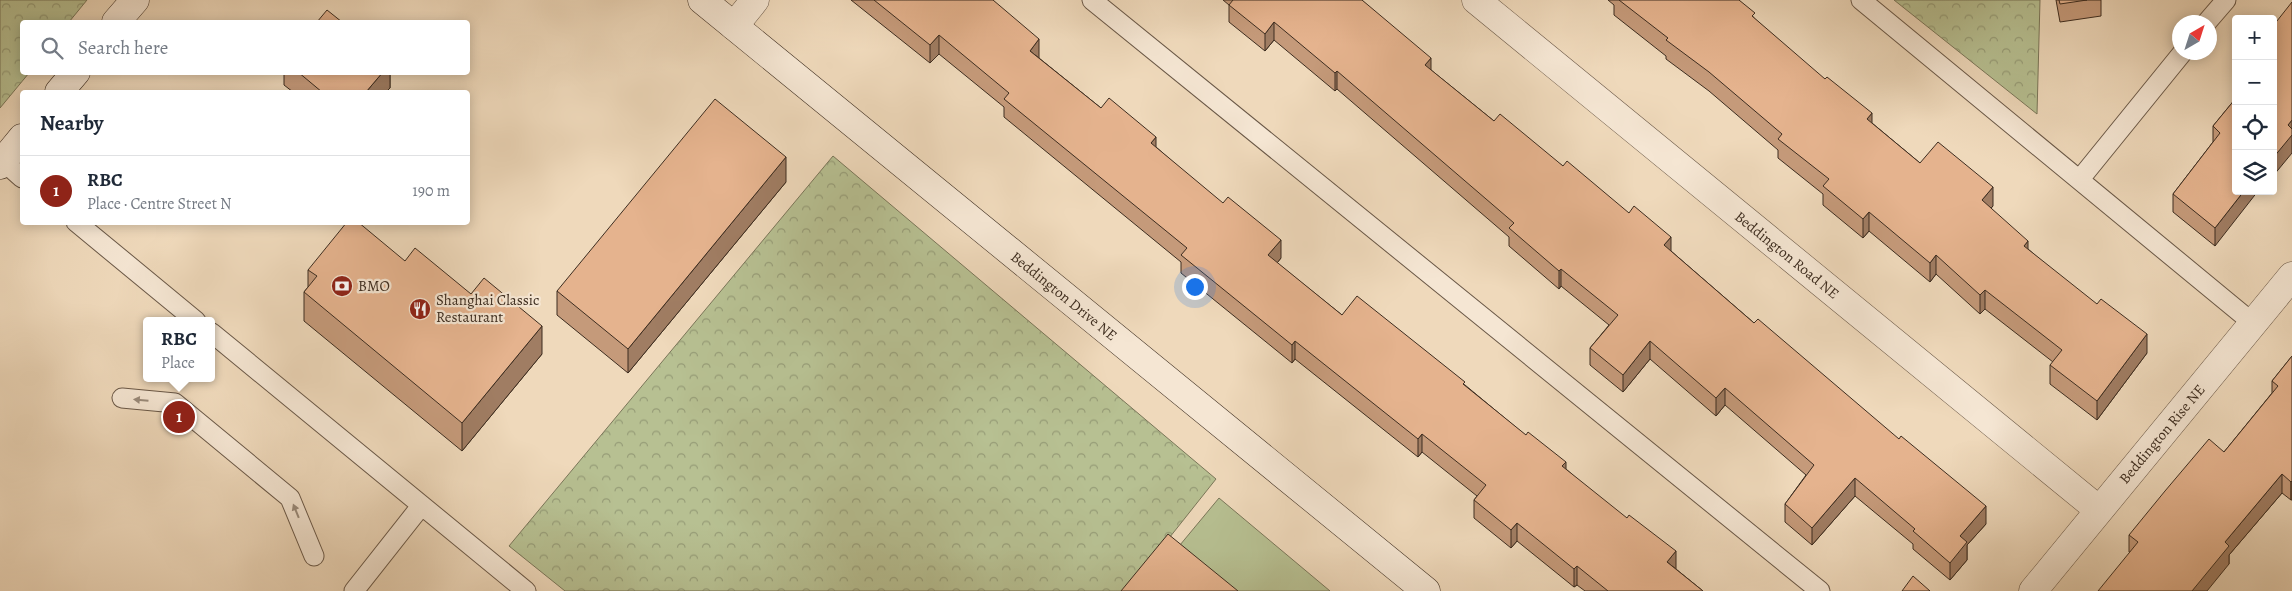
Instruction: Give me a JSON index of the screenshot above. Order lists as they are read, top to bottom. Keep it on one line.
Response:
{"streets":{"street":["Beddington Road NE","Beddington Drive NE","Beddington Rise NE"]},"crossings":[["Beddington Road NE","Beddington Rise NE"]],"places":{"bank":["BMO"],"restaurant":["Shanghai Classic Restaurant"]},"north":"top right","page":{"map_buttons":["+","−"],"search":"Search here","heading":"Nearby","list":[{"mark":"1","name":"RBC","note":"Place · Centre Street N","value":"190 m"}],"popup":["RBC","Place"],"pins":"1"}}
